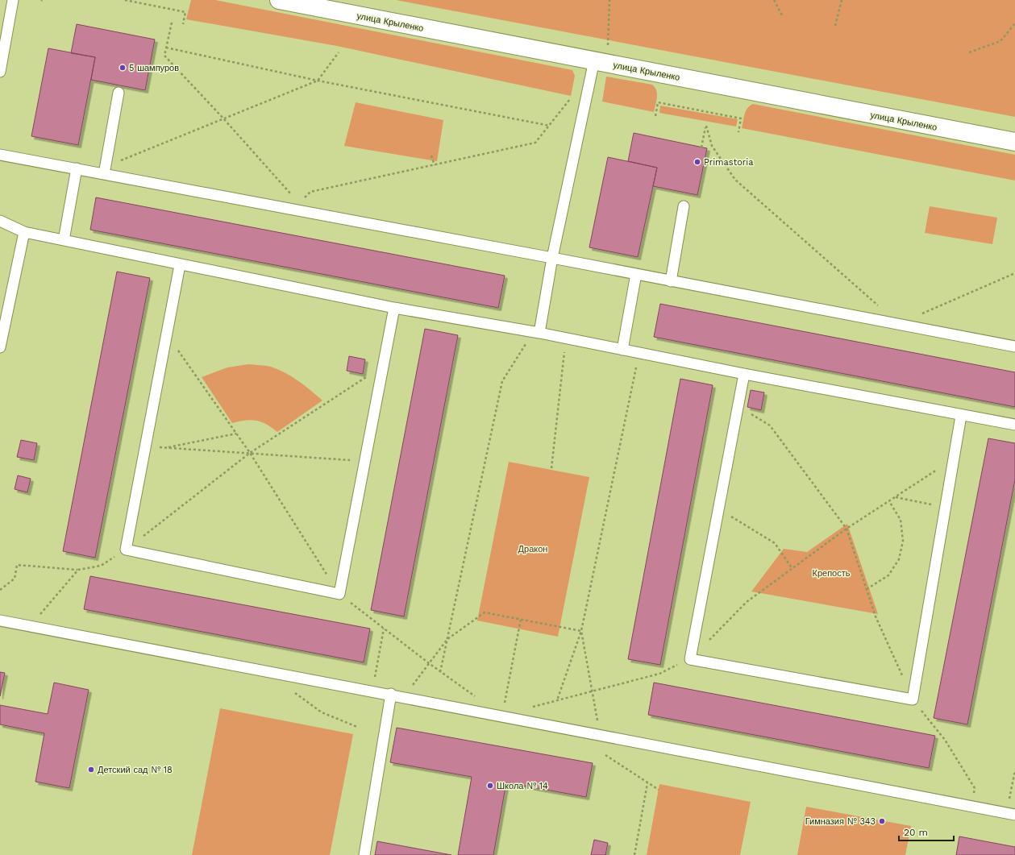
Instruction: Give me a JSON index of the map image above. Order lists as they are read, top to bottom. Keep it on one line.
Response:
{"streets":{"street":["улица Крыленко"]},"parks":["Дракон","Крепость"],"places":["5 шампуров","Primastoria","Детский сад № 18","Школа № 14","Гимназия № 343"],"scale_bar":"20 m"}
